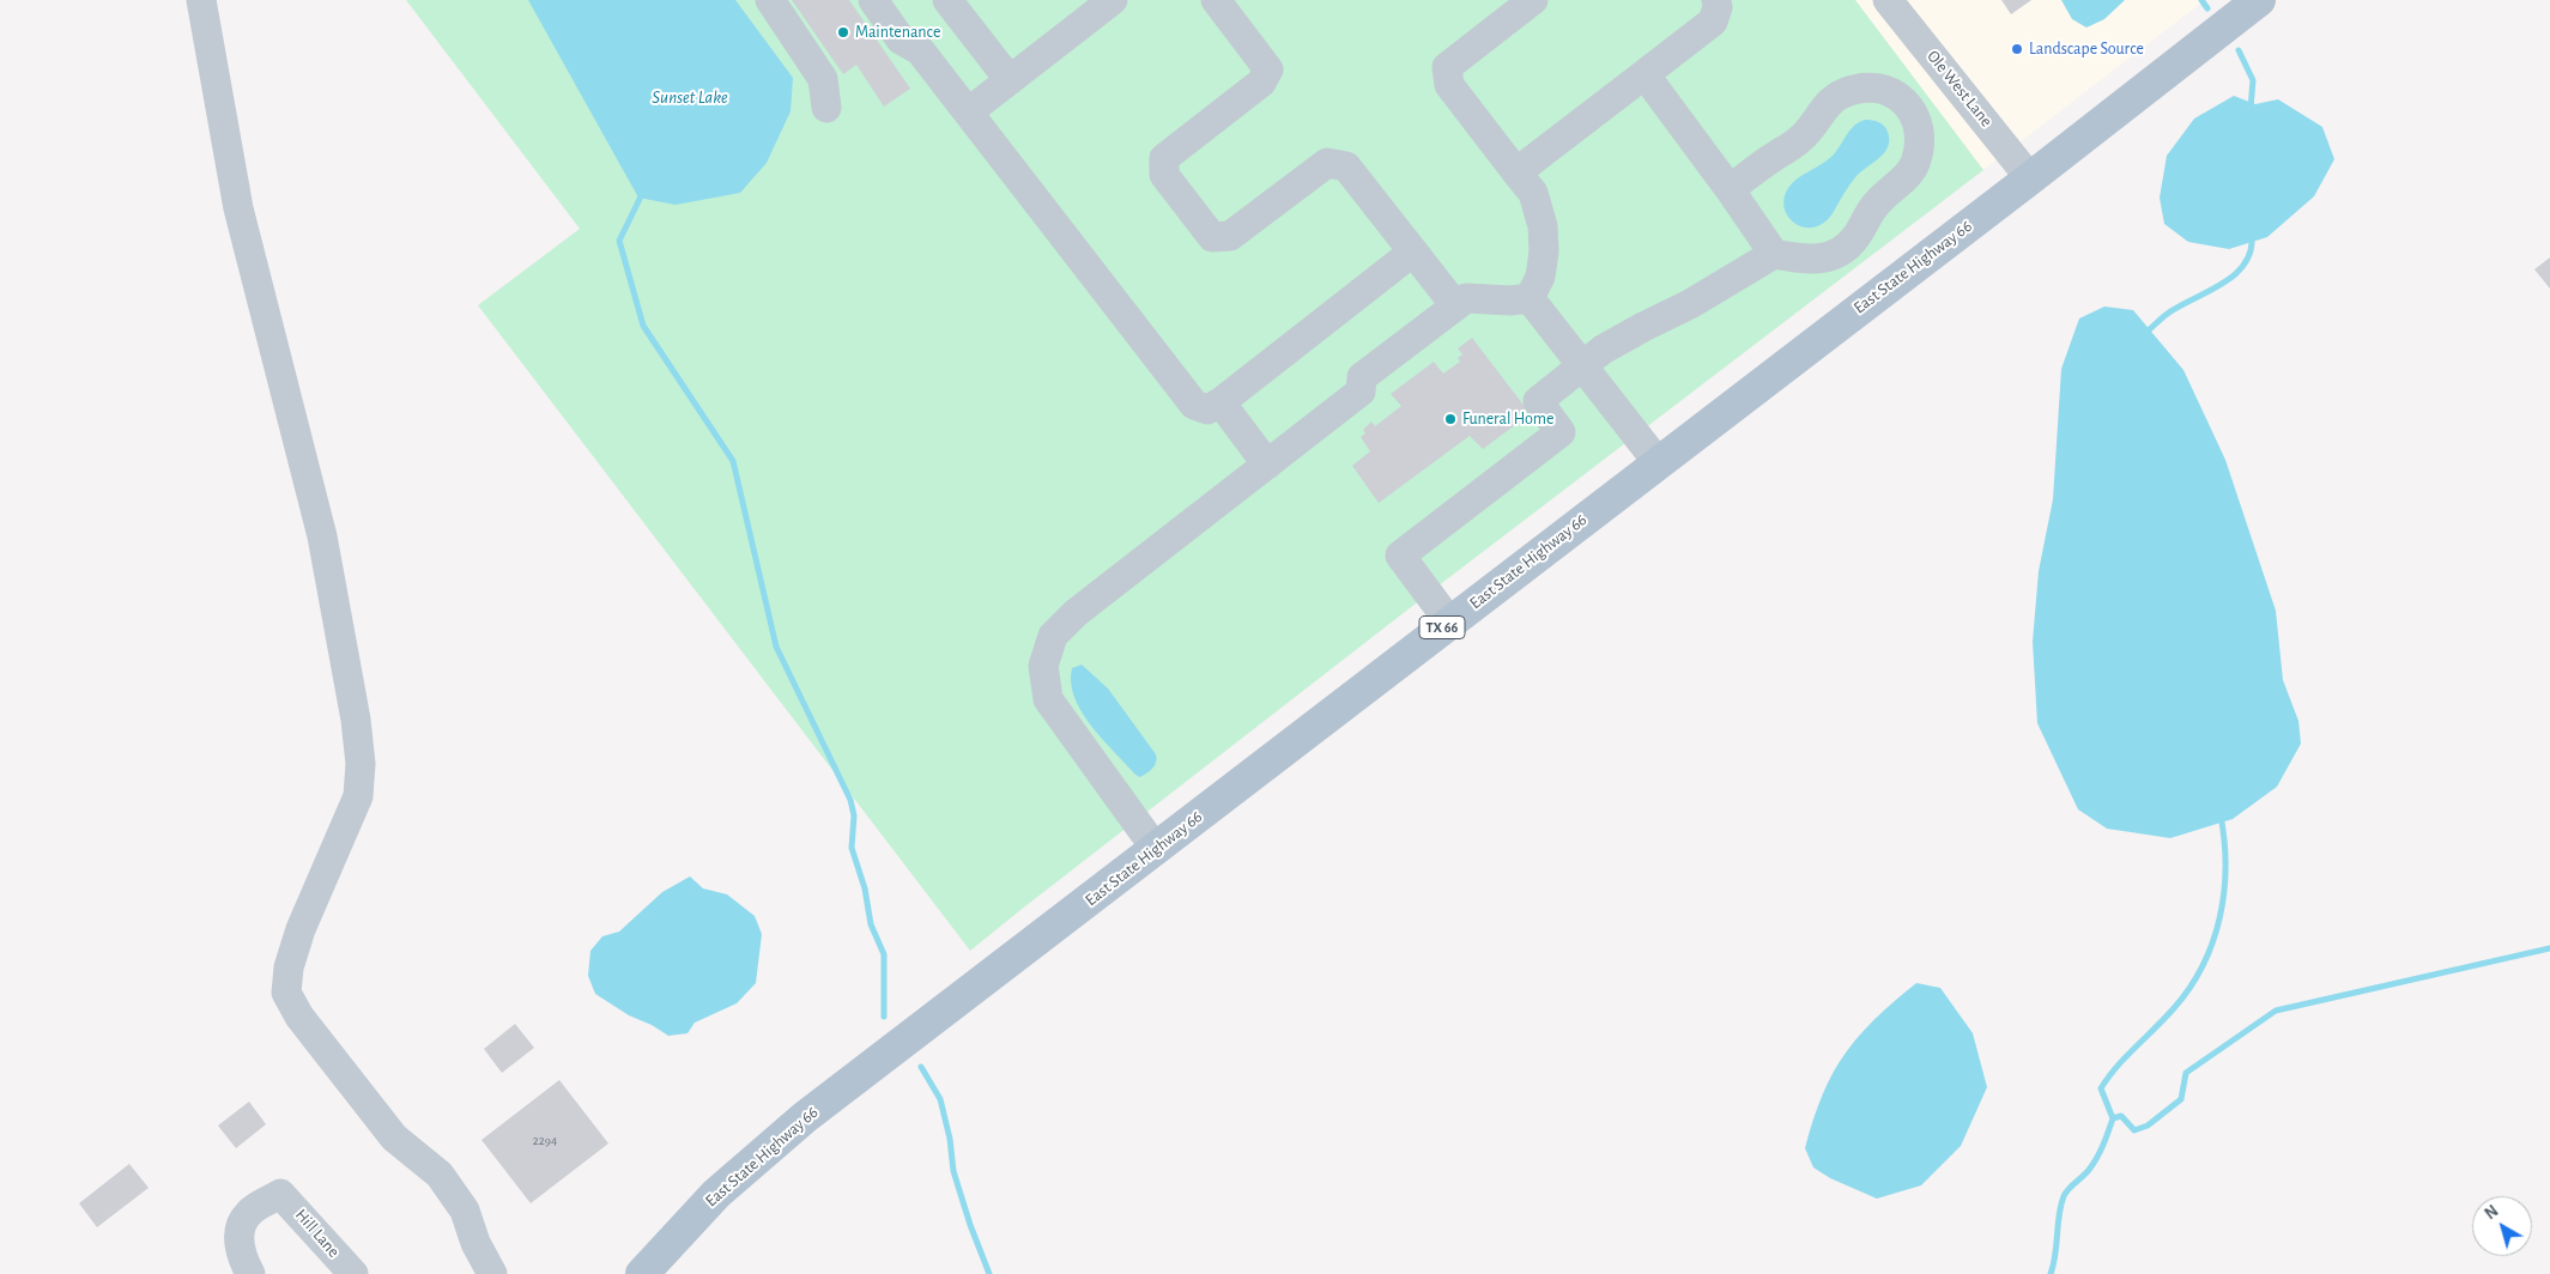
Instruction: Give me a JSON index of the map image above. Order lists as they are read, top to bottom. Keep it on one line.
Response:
{"streets":{"main road":["East State Highway 66","TX 66"],"street":["Ole West Lane","Hill Lane"]},"crossings":[["Ole West Lane","East State Highway 66"]],"water":["Sunset Lake"],"places":["Maintenance","Landscape Source","Funeral Home"],"house_numbers":["2294"],"north":"top left"}
